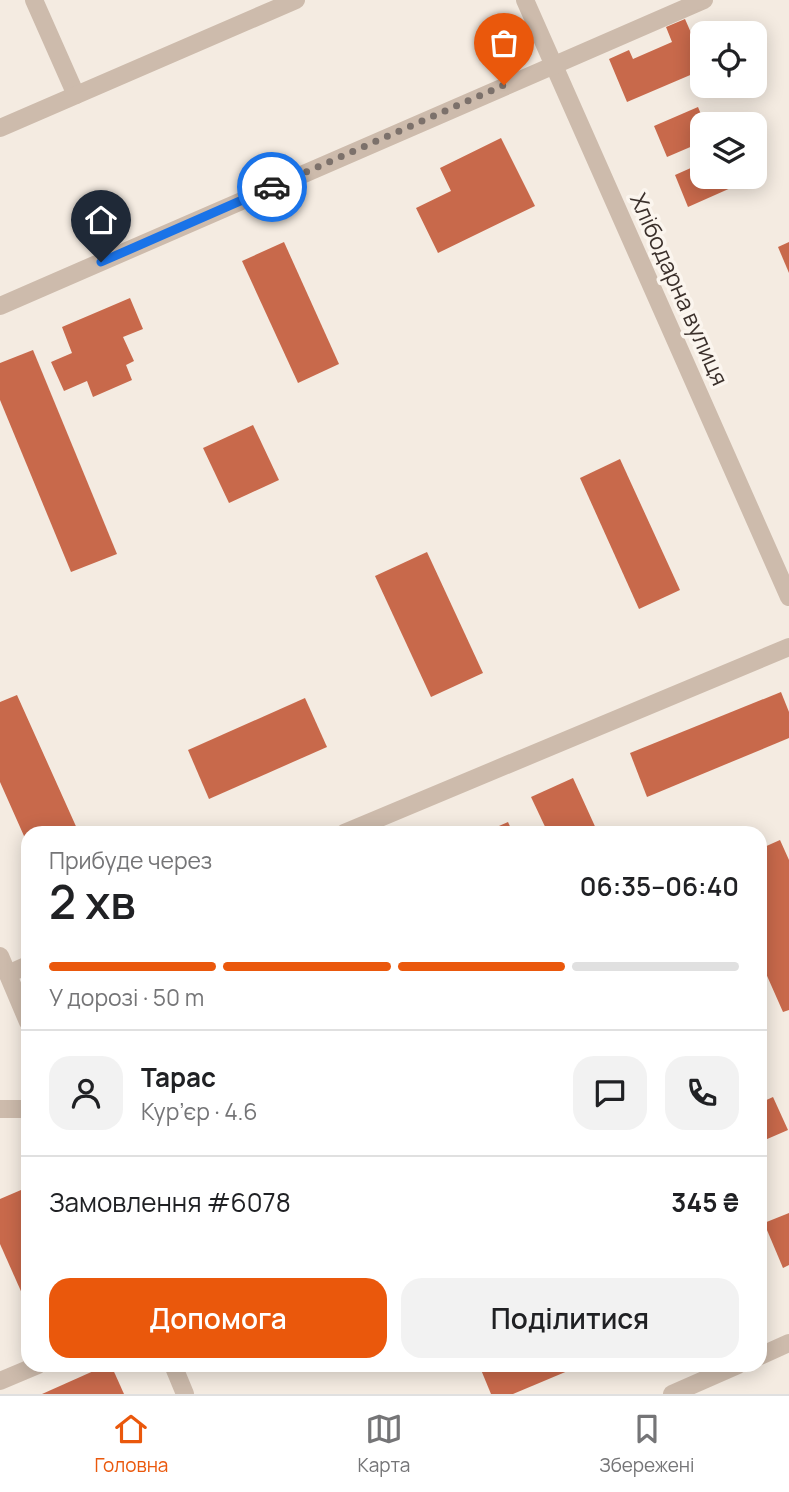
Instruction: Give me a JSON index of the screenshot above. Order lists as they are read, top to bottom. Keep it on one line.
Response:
{"streets":{"street":["Хлібодарна вулиця"]},"page":{"heading":["2 хв","Прибуде через","06:35–06:40"],"panel":["Тарас","Кур’єр · 4.6","Замовлення #6078","345 ₴"],"bar":"У дорозі · 50 m","buttons":["Допомога","Поділитися"],"tabs":["Головна","Карта","Збережені"]}}
